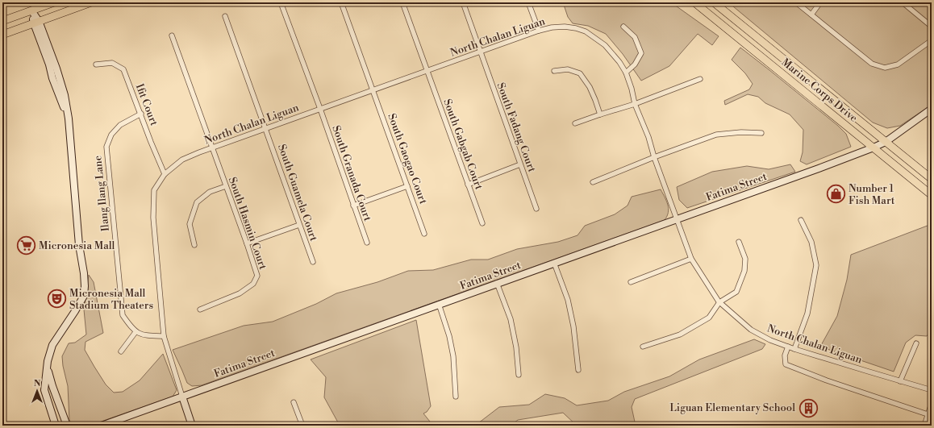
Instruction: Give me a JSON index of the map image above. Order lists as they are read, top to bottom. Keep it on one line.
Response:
{"streets":{"main road":["Marine Corps Drive","Fatima Street"],"street":["North Chalan Liguan","Ifit Court","South Fadang Court","South Gabgab Court","South Gaogao Court","South Granada Court","South Guamela Court","Ilang Ilang Lane","South Hasmin Court"]},"crossings":[["North Chalan Liguan","Ifit Court"],["North Chalan Liguan","South Fadang Court"],["North Chalan Liguan","South Gabgab Court"],["North Chalan Liguan","South Gaogao Court"],["North Chalan Liguan","South Granada Court"],["North Chalan Liguan","Fatima Street"],["North Chalan Liguan","South Guamela Court"],["North Chalan Liguan","South Hasmin Court"],["Marine Corps Drive","Fatima Street"],["Ifit Court","Ilang Ilang Lane"]],"places":{"shop":["Number 1 Fish Mart"],"supermarket":["Micronesia Mall"],"theatre":["Micronesia Mall Stadium Theaters"],"building":["Liguan Elementary School"]},"north":"top"}
